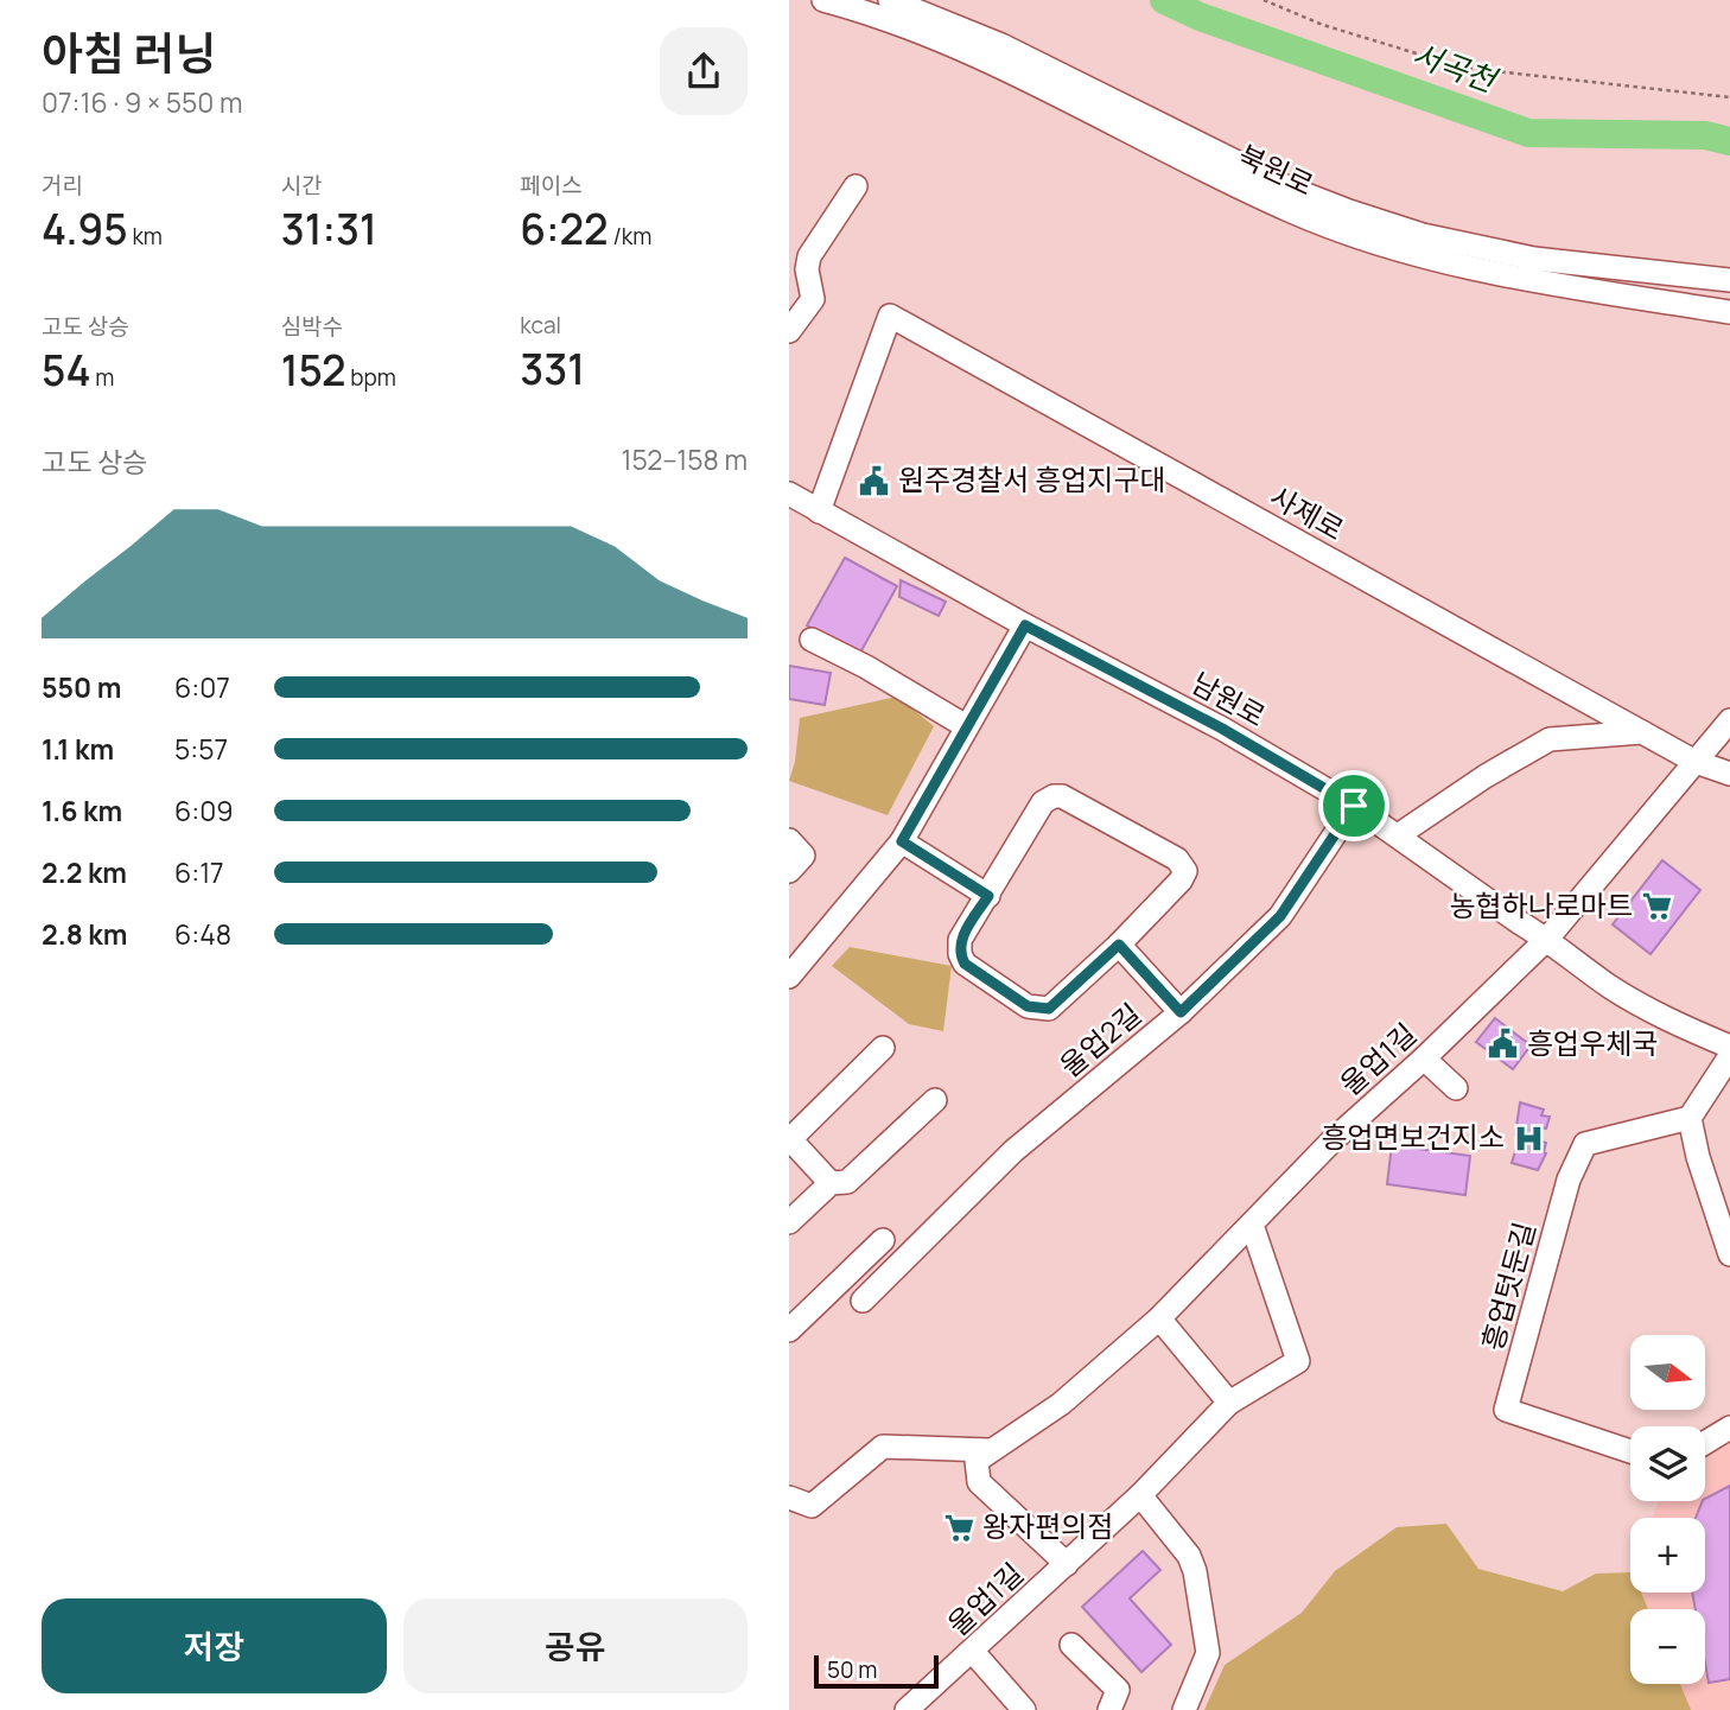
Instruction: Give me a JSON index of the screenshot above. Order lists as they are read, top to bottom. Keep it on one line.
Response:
{"streets":{"street":["북원로","사제로","남원로","울업2길","울업1길","흥업텃둔길"]},"crossings":[["사제로","남원로"],["남원로","울업2길"],["남원로","울업1길"]],"water":["서곡천"],"places":{"public building":["원주경찰서 흥업지구대","흥업우체국"],"supermarket":["농협하나로마트","왕자편의점"],"hospital":["흥업면보건지소"]},"scale_bar":"50 m","north":"right","page":{"heading":["아침 러닝","07:16 · 9 × 550 m"],"stats":[["거리","4.95 km"],["시간","31:31"],["페이스","6:22 /km"],["고도 상승","54 m"],["심박수","152 bpm"],["kcal","331"]],"chart":["고도 상승","152–158 m"],"list":[{"name":"550 m","note":"6:07"},{"name":"1.1 km","note":"5:57"},{"name":"1.6 km","note":"6:09"},{"name":"2.2 km","note":"6:17"},{"name":"2.8 km","note":"6:48"}],"map_buttons":["+","−"],"buttons":["저장","공유"],"scale":"50 m"}}
